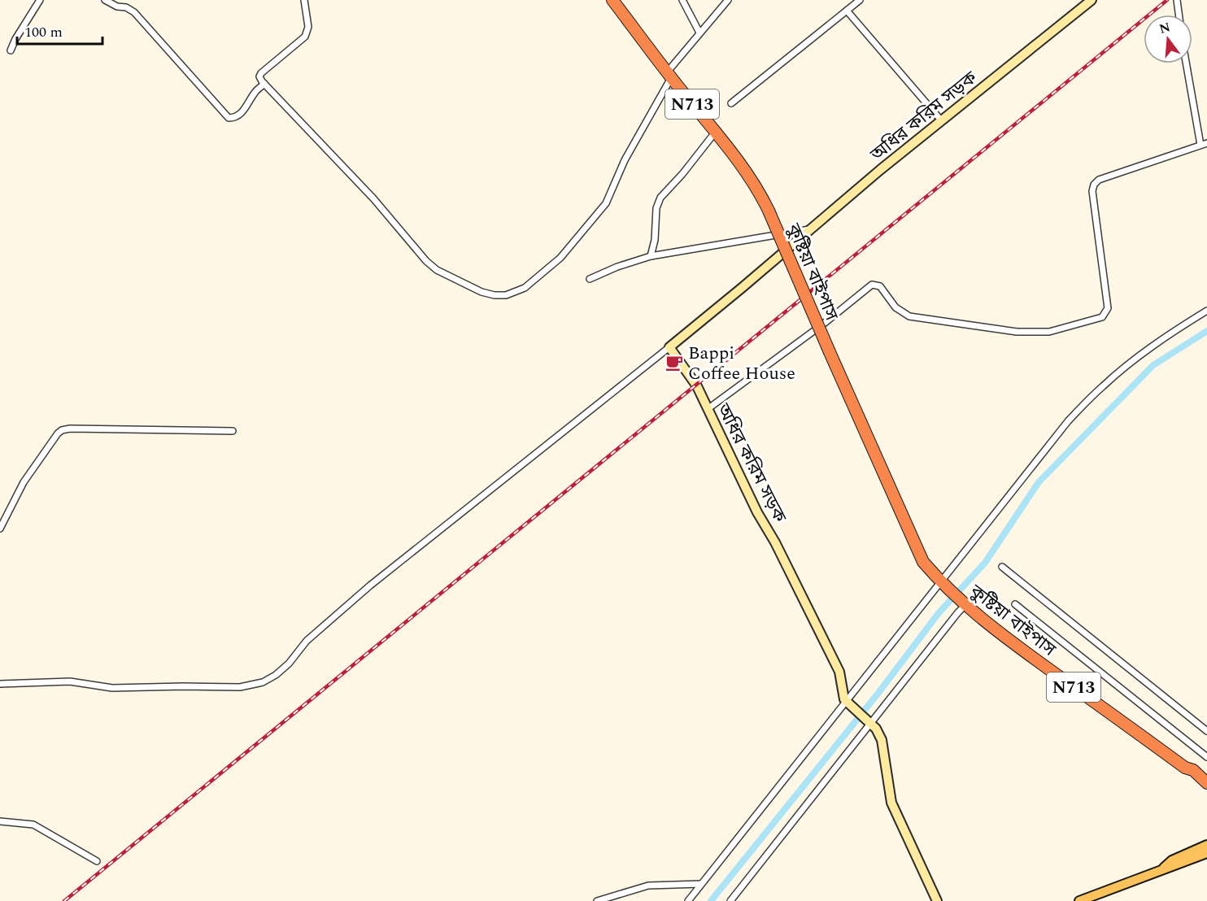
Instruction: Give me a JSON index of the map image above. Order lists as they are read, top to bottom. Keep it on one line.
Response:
{"streets":{"highway":["N713","কুষ্টিয়া বাইপাস"],"main road":["অধির করিম সড়ক"]},"places":{"cafe":["Bappi Coffee House"]},"scale_bar":"100 m","north":"top"}
